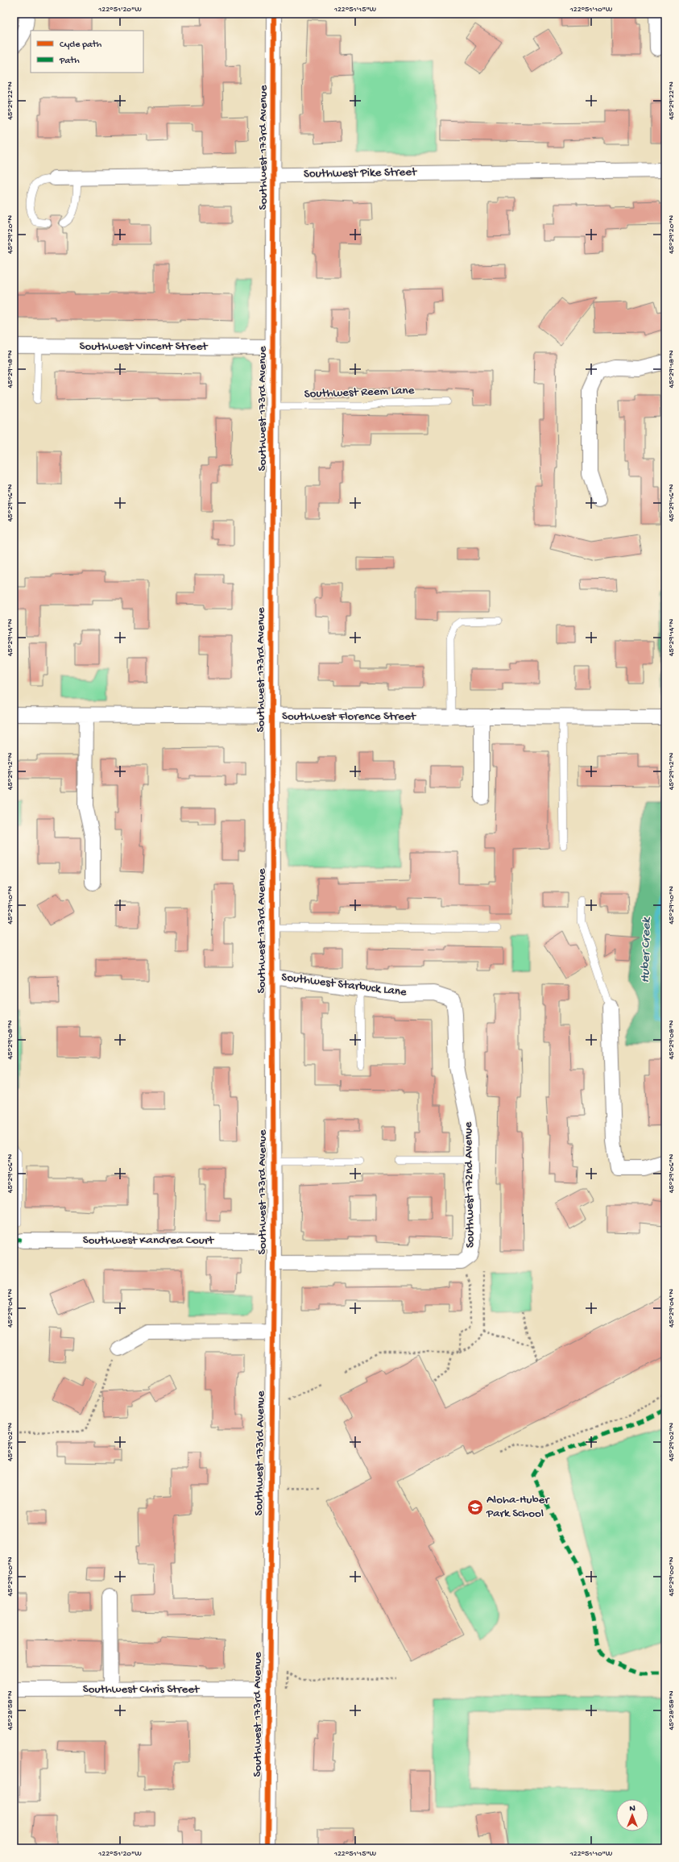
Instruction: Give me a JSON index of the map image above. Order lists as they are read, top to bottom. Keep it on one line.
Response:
{"streets":{"street":["Southwest 173rd Avenue","Southwest Pike Street","Southwest Vincent Street","Southwest Florence Street","Southwest Starbuck Lane","Southwest 172nd Avenue","Southwest Kandrea Court","Southwest Chris Street"],"lane":["Southwest Reem Lane"]},"crossings":[["Southwest 173rd Avenue","Southwest Pike Street"],["Southwest 173rd Avenue","Southwest Vincent Street"],["Southwest 173rd Avenue","Southwest Reem Lane"],["Southwest 173rd Avenue","Southwest Florence Street"],["Southwest 173rd Avenue","Southwest Starbuck Lane"],["Southwest 173rd Avenue","Southwest Kandrea Court"],["Southwest 173rd Avenue","Southwest Chris Street"],["Southwest Starbuck Lane","Southwest 172nd Avenue"]],"water":["Huber Creek"],"places":{"school or university":["Aloha-Huber Park School"]},"legend":["Cycle path","Path"],"north":"top","coordinates":["122°51'20\"W","122°51'15\"W","122°51'10\"W","45°29'22\"N","45°29'20\"N","45°29'18\"N","45°29'16\"N","45°29'14\"N","45°29'12\"N","45°29'10\"N","45°29'08\"N","45°29'06\"N","45°29'04\"N","45°29'02\"N","45°29'00\"N","45°28'58\"N"]}
